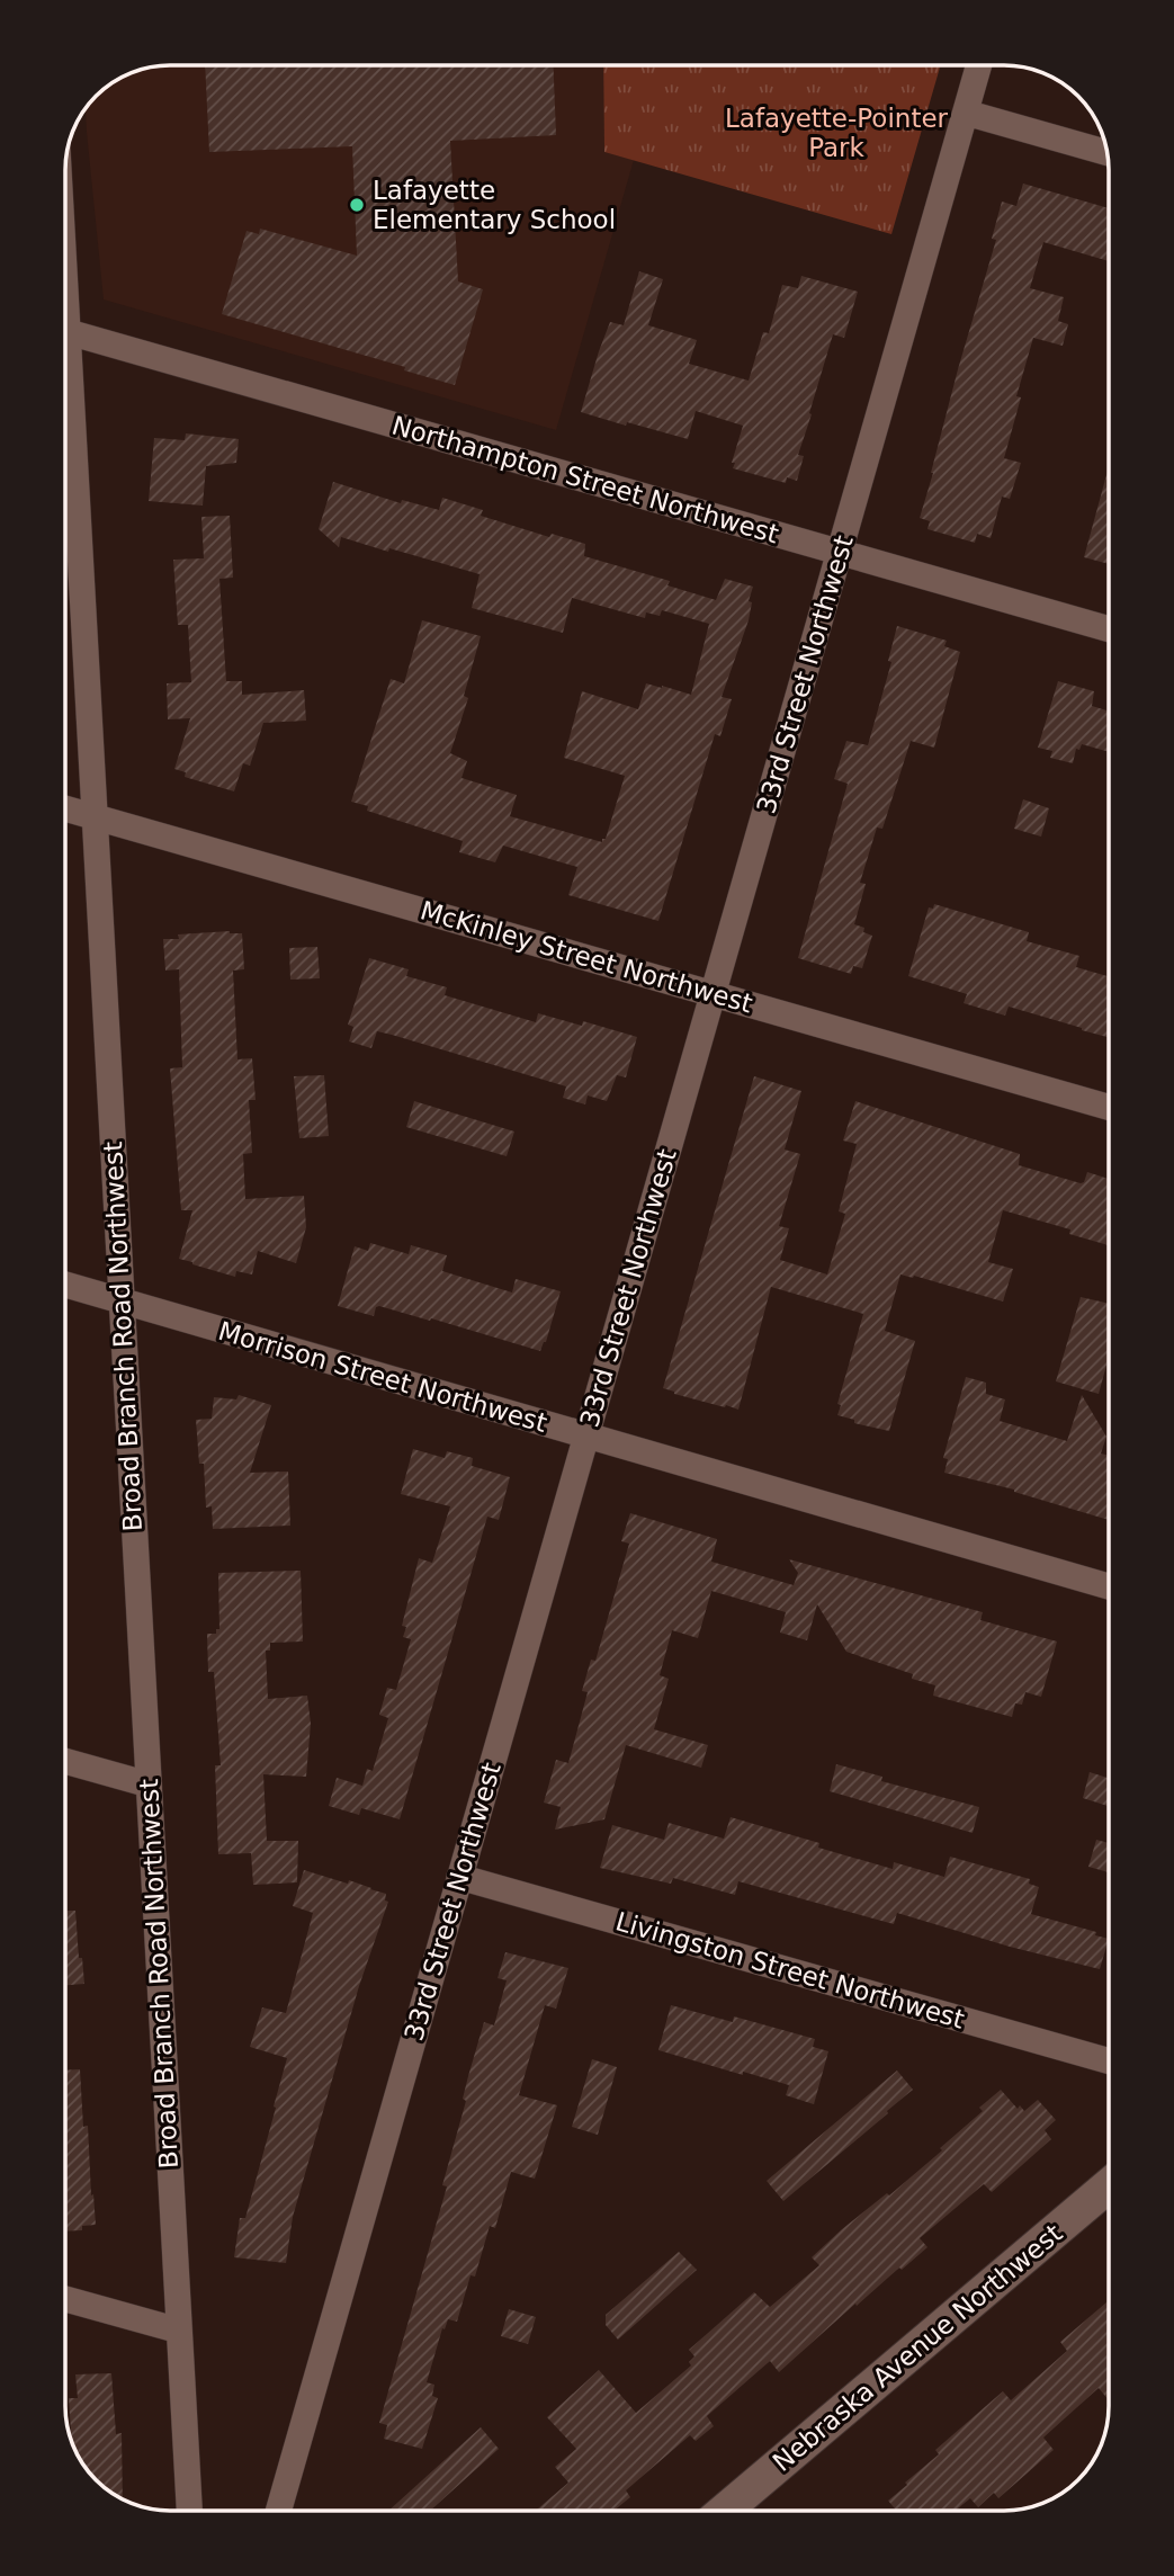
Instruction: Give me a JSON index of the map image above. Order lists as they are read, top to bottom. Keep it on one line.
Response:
{"streets":{"street":["Northampton Street Northwest","33rd Street Northwest","McKinley Street Northwest","Broad Branch Road Northwest","Morrison Street Northwest","Livingston Street Northwest","Nebraska Avenue Northwest"]},"crossings":[["Northampton Street Northwest","33rd Street Northwest"],["33rd Street Northwest","McKinley Street Northwest"],["33rd Street Northwest","Morrison Street Northwest"],["33rd Street Northwest","Livingston Street Northwest"],["McKinley Street Northwest","Broad Branch Road Northwest"],["Broad Branch Road Northwest","Morrison Street Northwest"]],"parks":["Lafayette-Pointer Park"],"places":["Lafayette Elementary School"]}
